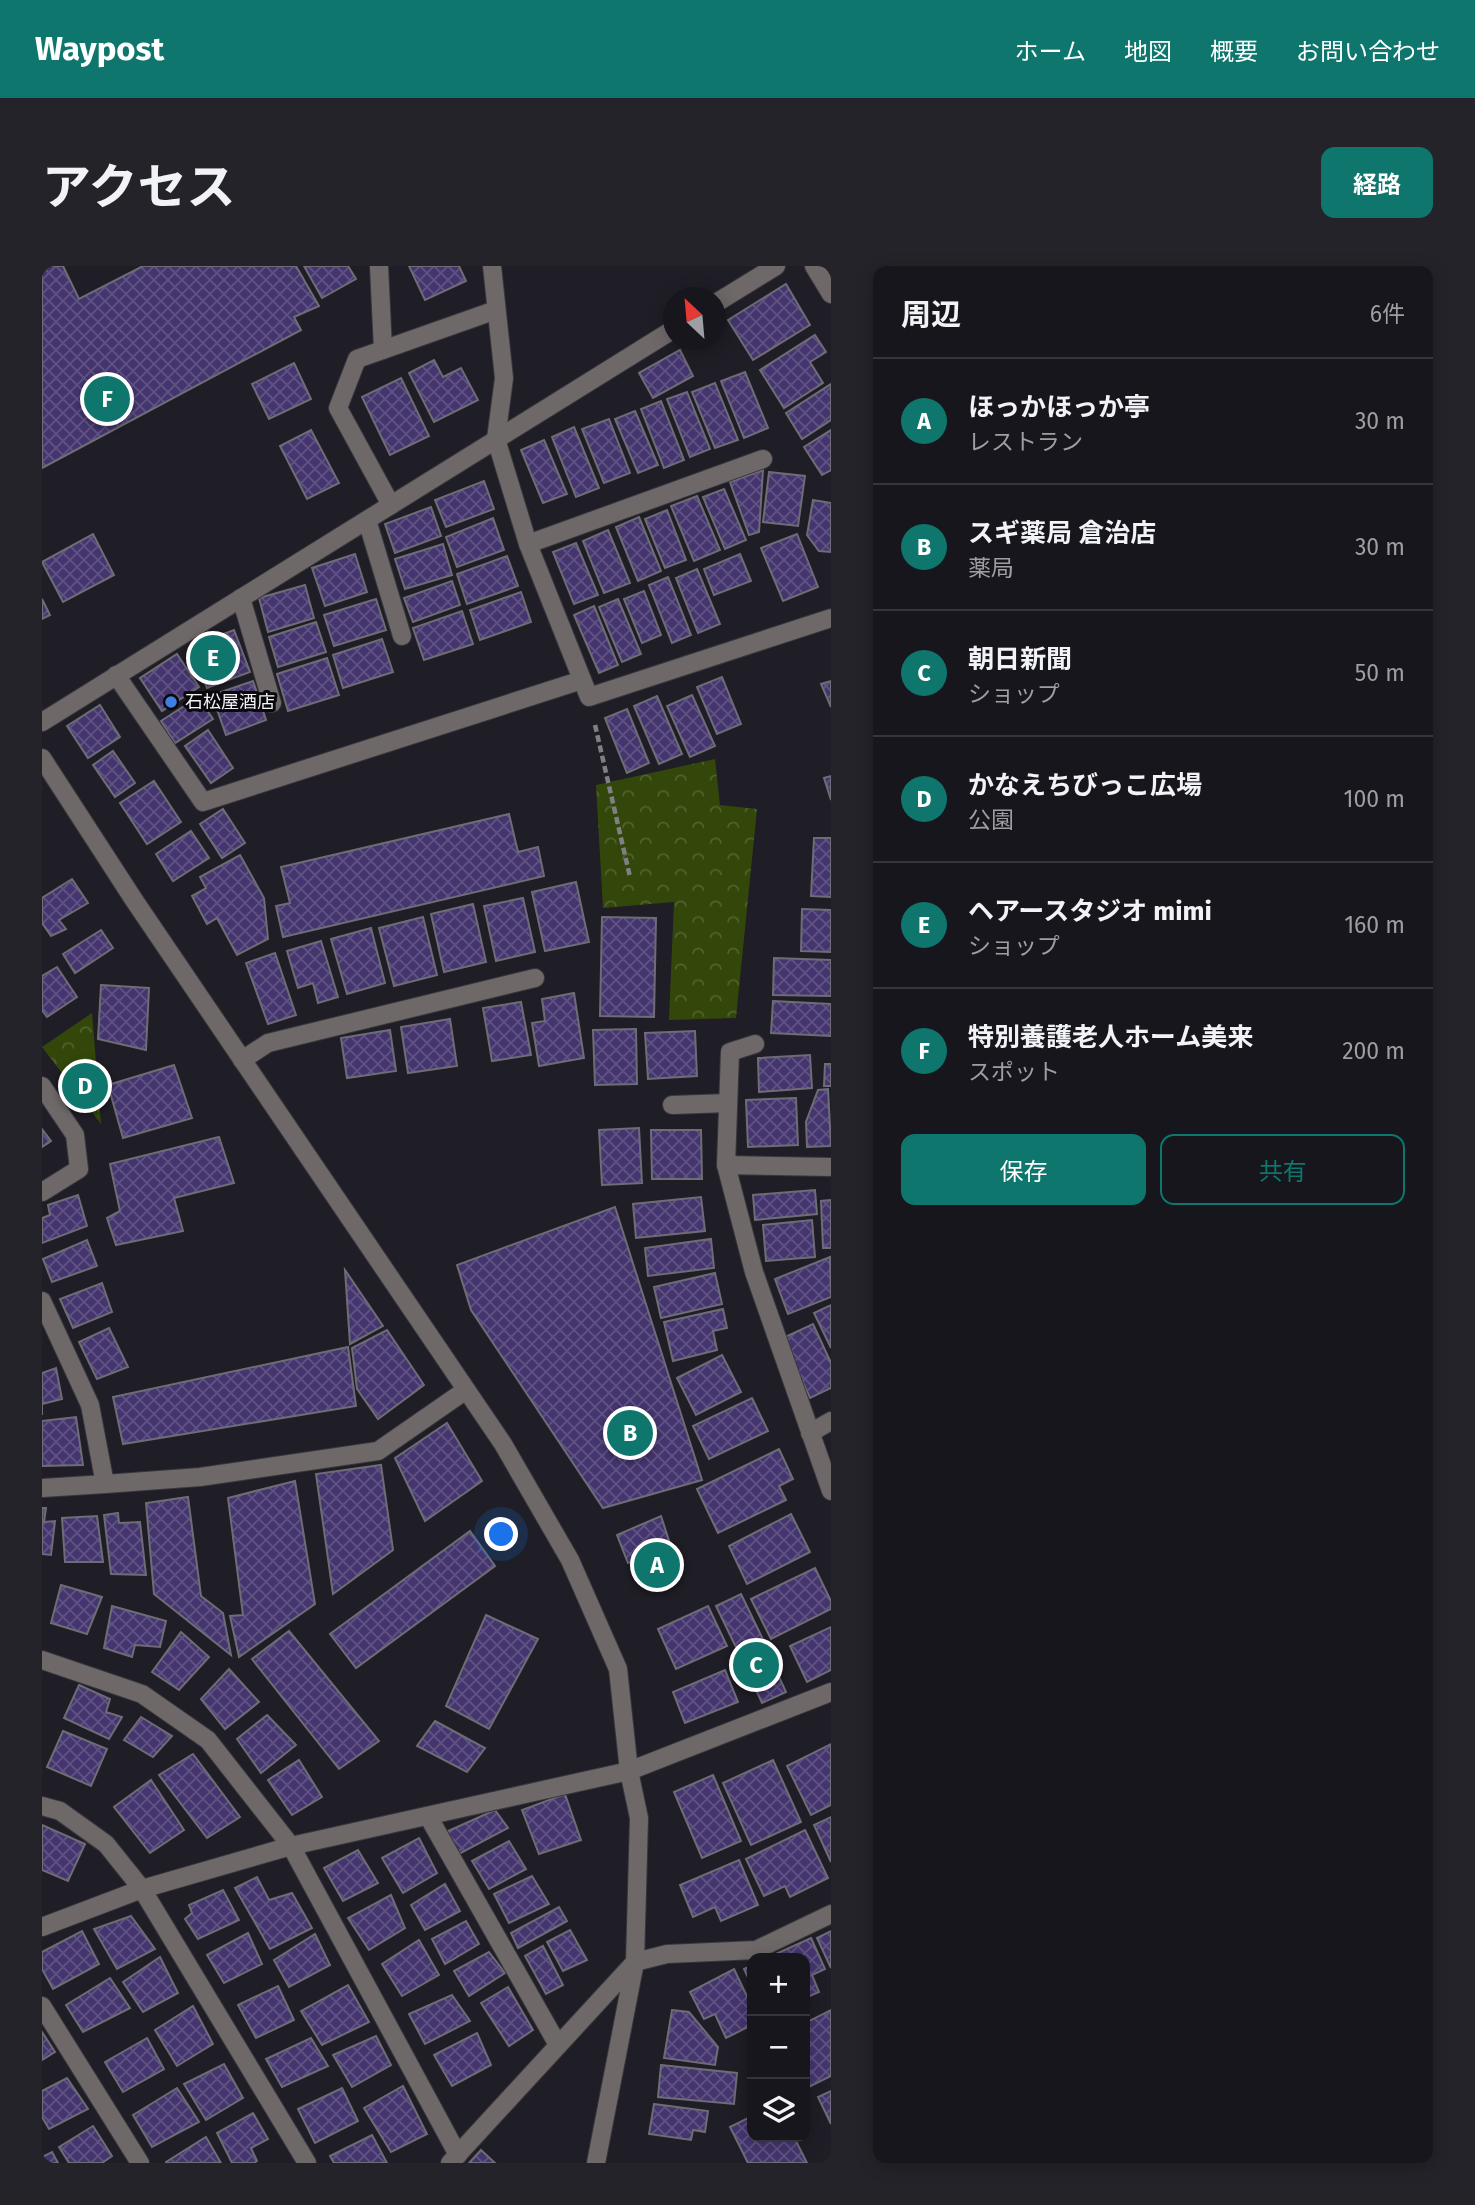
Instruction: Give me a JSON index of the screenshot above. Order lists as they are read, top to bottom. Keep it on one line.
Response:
{"places":["石松屋酒店"],"north":"top left","page":{"header":"Waypost","nav":["ホーム","地図","概要","お問い合わせ"],"title":"アクセス","buttons":["経路",["保存","共有"]],"heading":["周辺","6件"],"list":[{"mark":"A","name":"ほっかほっか亭","note":"レストラン","value":"30 m"},{"mark":"B","name":"スギ薬局 倉治店","note":"薬局","value":"30 m"},{"mark":"C","name":"朝日新聞","note":"ショップ","value":"50 m"},{"mark":"D","name":"かなえちびっこ広場","note":"公園","value":"100 m"},{"mark":"E","name":"ヘアースタジオ mimi","note":"ショップ","value":"160 m"},{"mark":"F","name":"特別養護老人ホーム美来","note":"スポット","value":"200 m"}],"pins":["F","E","D","B","A","C"],"map_buttons":["+","−"]}}
